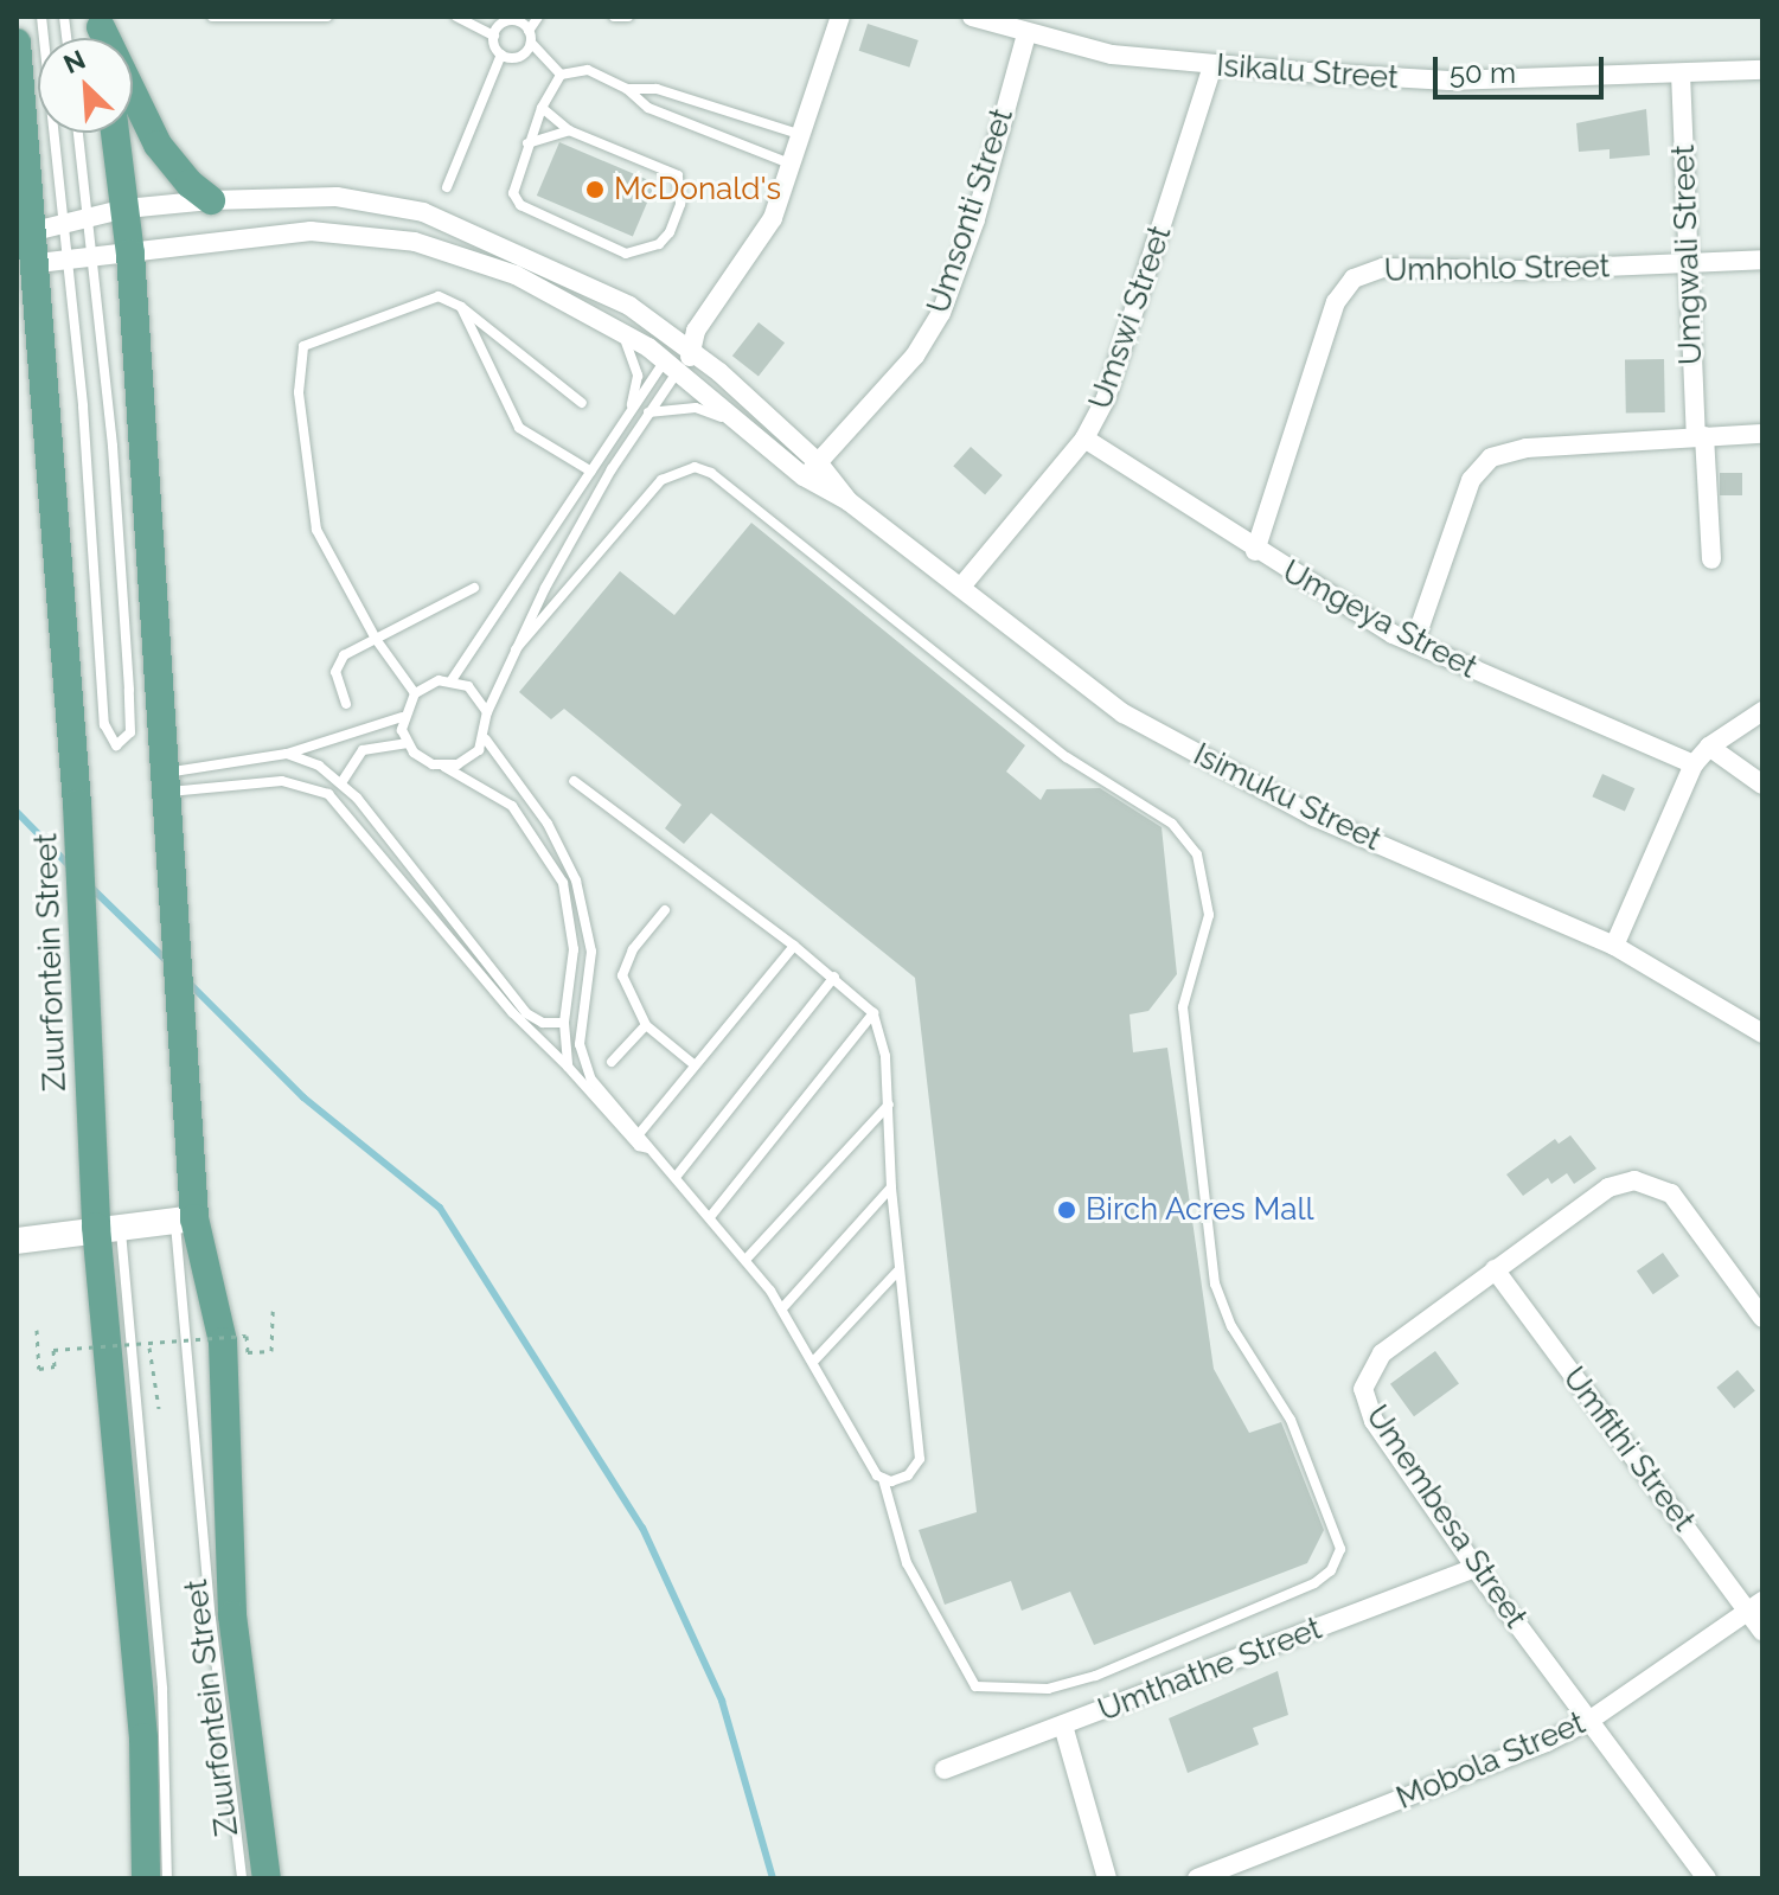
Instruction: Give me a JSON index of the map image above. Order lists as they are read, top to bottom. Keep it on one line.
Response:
{"streets":{"main road":["Zuurfontein Street"],"street":["Isikalu Street","Umsonti Street","Umgwali Street","Umhohlo Street","Umswi Street","Umgeya Street","Isimuku Street","Umfithi Street","Umembesa Street","Umthathe Street","Mobola Street"]},"crossings":[["Isikalu Street","Umsonti Street"],["Isikalu Street","Umgwali Street"],["Isikalu Street","Umswi Street"],["Umsonti Street","Isimuku Street"],["Umgwali Street","Umhohlo Street"],["Umhohlo Street","Umgeya Street"],["Umswi Street","Umgeya Street"],["Umswi Street","Isimuku Street"],["Isimuku Street","Zuurfontein Street"],["Umfithi Street","Umembesa Street"],["Umfithi Street","Mobola Street"],["Umembesa Street","Umthathe Street"],["Umembesa Street","Mobola Street"]],"places":["McDonald's","Birch Acres Mall"],"scale_bar":"50 m","north":"top left"}
